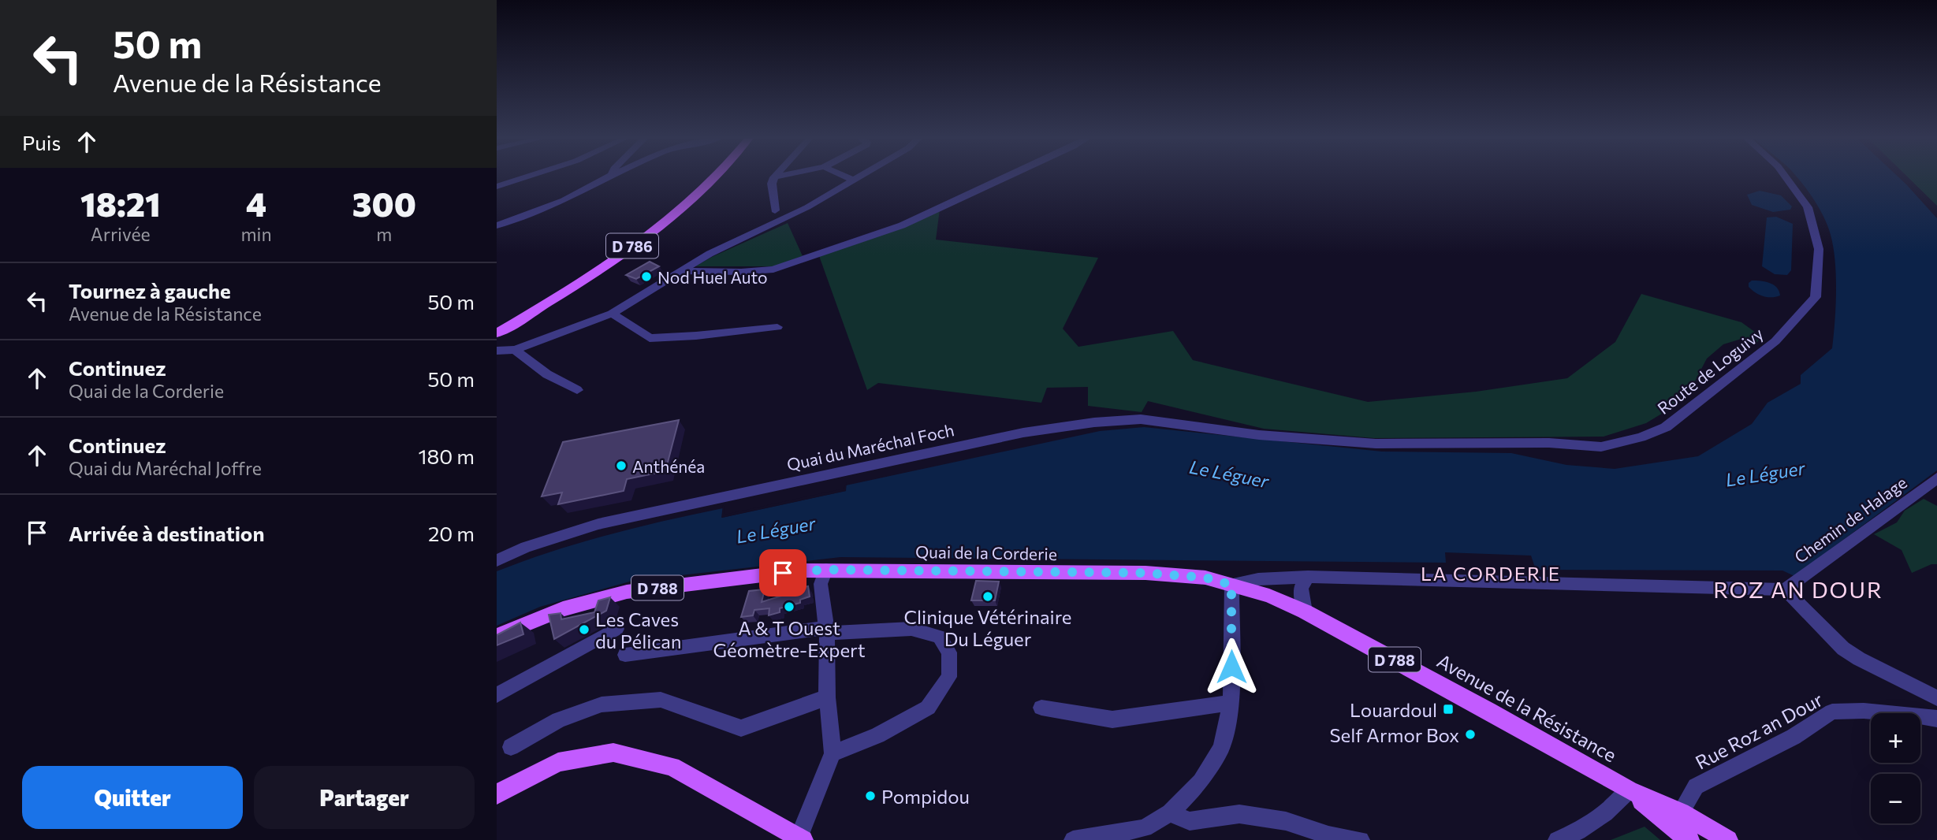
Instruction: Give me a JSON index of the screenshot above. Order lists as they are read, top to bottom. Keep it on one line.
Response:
{"streets":{"main road":["D 786","Quai de la Corderie","D 788","Avenue de la Résistance"],"street":["Route de Loguivy","Quai du Maréchal Foch","Chemin de Halage","Rue Roz an Dour"]},"crossings":[["Route de Loguivy","Quai du Maréchal Foch"],["Quai de la Corderie","D 788"],["Quai de la Corderie","Avenue de la Résistance"],["Avenue de la Résistance","Rue Roz an Dour"]],"districts":["LA CORDERIE","ROZ AN DOUR"],"water":["Le Léguer"],"places":{"other":["Nod Huel Auto","Anthénéa","Clinique Vétérinaire Du Léguer","A & T Ouest Géomètre-Expert","Les Caves du Pélican","Self Armor Box","Pompidou"],"transit":["Louardoul"]},"page":{"turn":["50 m","Avenue de la Résistance"],"then":"Puis","eta":["18:21","Arrivée","4","min","300","m"],"list":[{"name":"Tournez à gauche","note":"Avenue de la Résistance","value":"50 m"},{"name":"Continuez","note":"Quai de la Corderie","value":"50 m"},{"name":"Continuez","note":"Quai du Maréchal Joffre","value":"180 m"},{"name":"Arrivée à destination","value":"20 m"}],"map_buttons":["+","−"],"buttons":["Quitter","Partager"]}}
